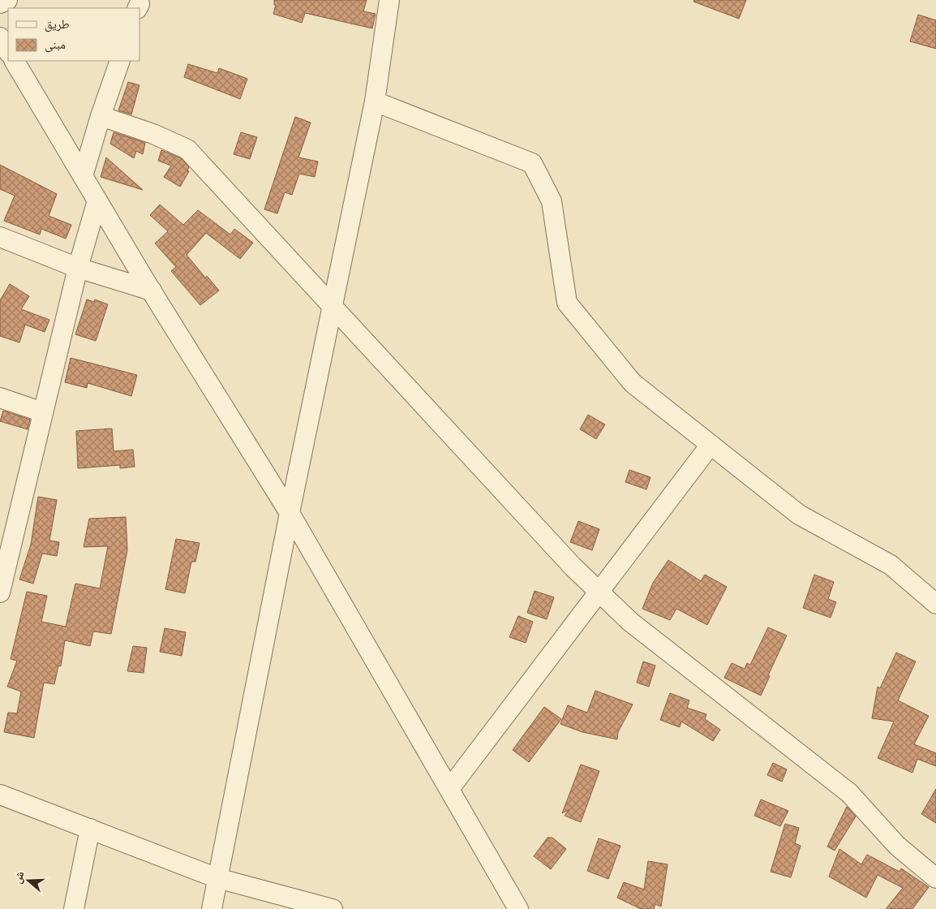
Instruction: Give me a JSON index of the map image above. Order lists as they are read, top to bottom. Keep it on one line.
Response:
{"legend":["طريق","مبنى"],"north":"left"}
